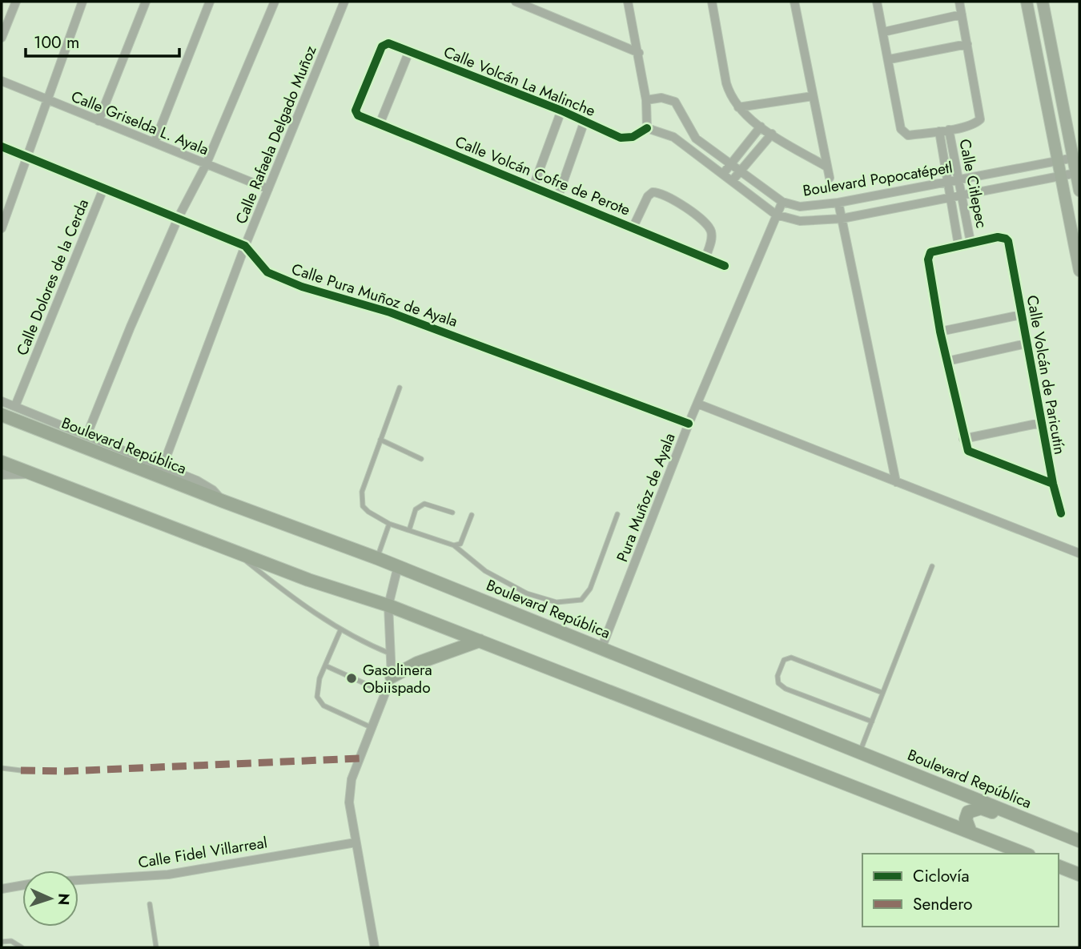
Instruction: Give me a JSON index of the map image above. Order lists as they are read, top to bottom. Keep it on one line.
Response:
{"streets":{"main road":["Boulevard República"],"street":["Calle Volcán La Malinche","Calle Griselda L. Ayala","Calle Rafaela Delgado Muñoz","Calle Volcán Cofre de Perote","Boulevard Popocatépetl","Calle Citlepec","Calle Dolores de la Cerda","Calle Pura Muñoz de Ayala","Calle Volcán de Paricutín","Pura Muñoz de Ayala","Calle Fidel Villarreal"]},"crossings":[["Calle Volcán La Malinche","Calle Volcán Cofre de Perote"],["Calle Volcán La Malinche","Boulevard Popocatépetl"],["Calle Griselda L. Ayala","Calle Rafaela Delgado Muñoz"],["Calle Rafaela Delgado Muñoz","Calle Pura Muñoz de Ayala"],["Boulevard Popocatépetl","Calle Citlepec"],["Boulevard Popocatépetl","Pura Muñoz de Ayala"],["Calle Citlepec","Calle Volcán de Paricutín"],["Calle Dolores de la Cerda","Calle Pura Muñoz de Ayala"],["Calle Pura Muñoz de Ayala","Pura Muñoz de Ayala"],["Boulevard República","Pura Muñoz de Ayala"]],"places":["Gasolinera Obiispado"],"legend":["Ciclovía","Sendero"],"scale_bar":"100 m","north":"right"}
